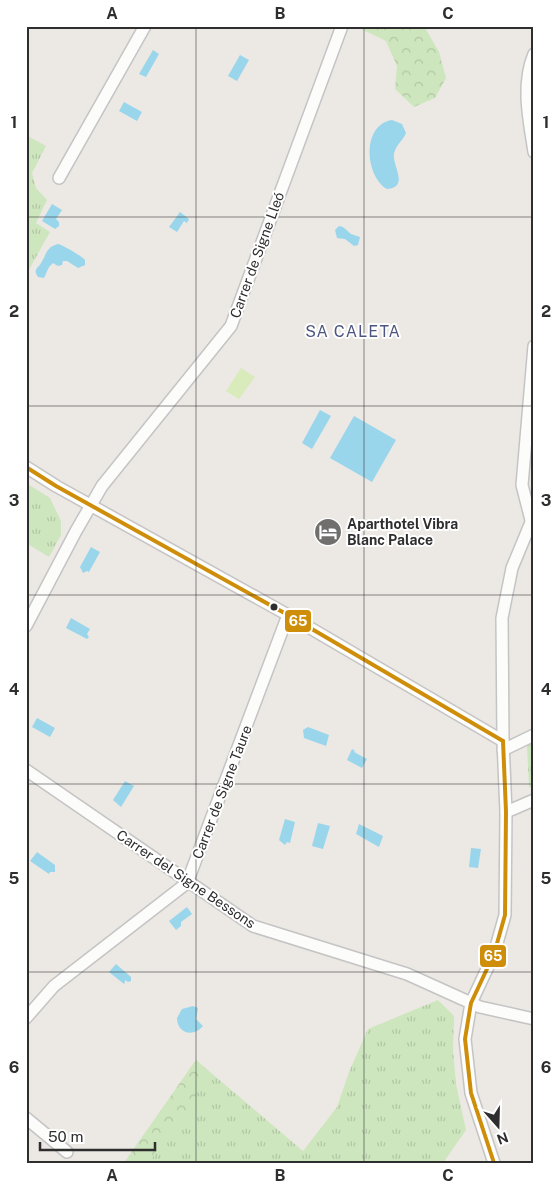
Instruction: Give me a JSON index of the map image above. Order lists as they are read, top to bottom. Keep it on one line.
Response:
{"streets":{"street":["Carrer de Signe Lleó","Carrer de Signe Taure","Carrer del Signe Bessons"]},"crossings":[["Carrer de Signe Taure","Carrer del Signe Bessons"]],"districts":["SA CALETA"],"places":{"hotel":["Aparthotel Vibra Blanc Palace"]},"lines":["transit line 65"],"scale_bar":"50 m","north":"bottom","grid":{"columns":["A","B","C"],"rows":["1","2","3","4","5","6"]}}
